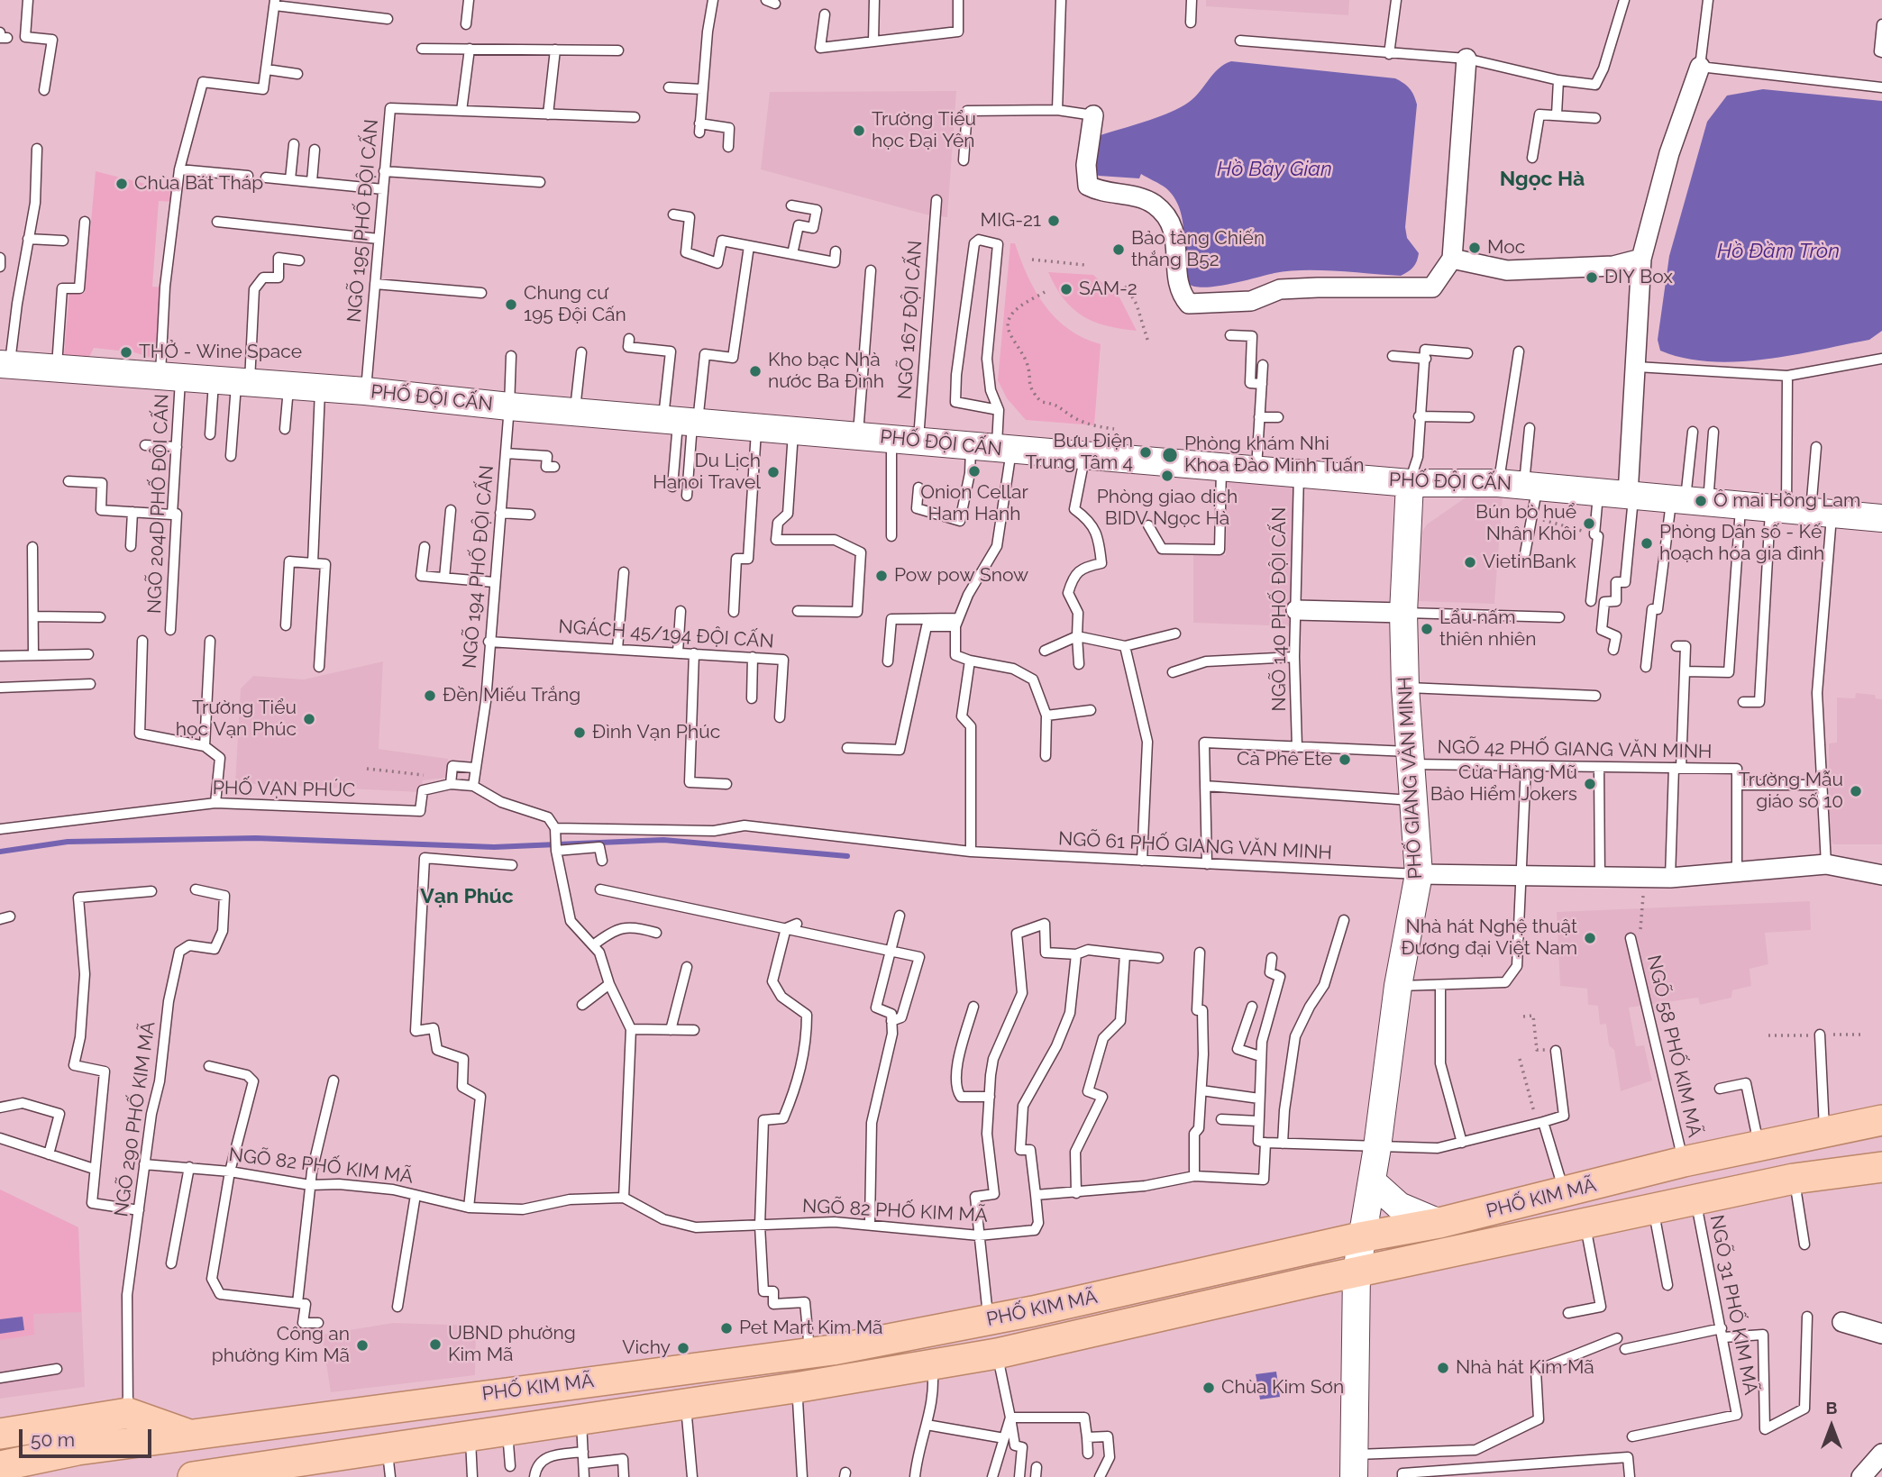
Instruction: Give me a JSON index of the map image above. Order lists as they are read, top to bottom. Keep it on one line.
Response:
{"streets":{"main road":["PHỐ KIM MÃ"],"street":["PHỐ ĐỘI CẤN","PHỐ GIANG VĂN MINH"],"lane":["NGÕ 195 PHỐ ĐỘI CẤN","NGÕ 167 ĐỘI CẤN","NGÕ 204D PHỐ ĐỘI CẤN","NGÕ 194 PHỐ ĐỘI CẤN","NGÕ 140 PHỐ ĐỘI CẤN","NGÁCH 45/194 ĐỘI CẤN","NGÕ 42 PHỐ GIANG VĂN MINH","PHỐ VẠN PHÚC","NGÕ 61 PHỐ GIANG VĂN MINH","NGÕ 58 PHỐ KIM MÃ","NGÕ 290 PHỐ KIM MÃ","NGÕ 82 PHỐ KIM MÃ","NGÕ 31 PHỐ KIM MÃ"]},"crossings":[["NGÕ 195 PHỐ ĐỘI CẤN","PHỐ ĐỘI CẤN"],["NGÕ 167 ĐỘI CẤN","PHỐ ĐỘI CẤN"],["PHỐ ĐỘI CẤN","NGÕ 204D PHỐ ĐỘI CẤN"],["PHỐ ĐỘI CẤN","NGÕ 194 PHỐ ĐỘI CẤN"],["PHỐ ĐỘI CẤN","NGÕ 140 PHỐ ĐỘI CẤN"],["PHỐ ĐỘI CẤN","PHỐ GIANG VĂN MINH"],["NGÕ 194 PHỐ ĐỘI CẤN","NGÁCH 45/194 ĐỘI CẤN"],["NGÕ 194 PHỐ ĐỘI CẤN","PHỐ VẠN PHÚC"],["NGÕ 140 PHỐ ĐỘI CẤN","NGÕ 42 PHỐ GIANG VĂN MINH"],["NGÕ 42 PHỐ GIANG VĂN MINH","PHỐ GIANG VĂN MINH"],["PHỐ GIANG VĂN MINH","NGÕ 61 PHỐ GIANG VĂN MINH"],["PHỐ GIANG VĂN MINH","PHỐ KIM MÃ"],["NGÕ 58 PHỐ KIM MÃ","PHỐ KIM MÃ"],["NGÕ 290 PHỐ KIM MÃ","NGÕ 82 PHỐ KIM MÃ"],["NGÕ 290 PHỐ KIM MÃ","PHỐ KIM MÃ"],["PHỐ KIM MÃ","NGÕ 31 PHỐ KIM MÃ"]],"districts":["Ngọc Hà","Vạn Phúc"],"water":["Hồ Bảy Gian","Hồ Đầm Tròn"],"places":["Trường Tiểu học Đại Yên","Chùa Bát Tháp","MIG-21","Moc","Bảo tàng Chiến thắng B52","DIY Box","SAM-2","Chung cư 195 Đội Cấn","THỞ - Wine Space","Kho bạc Nhà nước Ba Đình","Bưu Điện Trung Tâm 4","Phòng khám Nhi Khoa Đào Minh Tuấn","Onion Cellar Ham Hanh","Du Lịch Hanoi Travel","Phòng giao dịch BIDV Ngọc Hà","Ô mai Hồng Lam","Bún bò huể Nhân Khôi","Phòng Dân số - Kế hoạch hóa gia đình","VietinBank","Pow pow Snow","Lẩu nấm thiên nhiên","Đền Miếu Trắng","Trường Tiểu học Vạn Phúc","Đình Vạn Phúc","Cà Phê Ete","Cửa Hàng Mũ Bảo Hiểm Jokers","Trường Mẫu giáo số 10","Nhà hát Nghệ thuật Đương đại Việt Nam","Pet Mart Kim Mã","UBND phường Kim Mã","Công an phường Kim Mã","Vichy","Nhà hát Kim Mã","Chùa Kim Sơn"],"scale_bar":"50 m","north":"top"}
